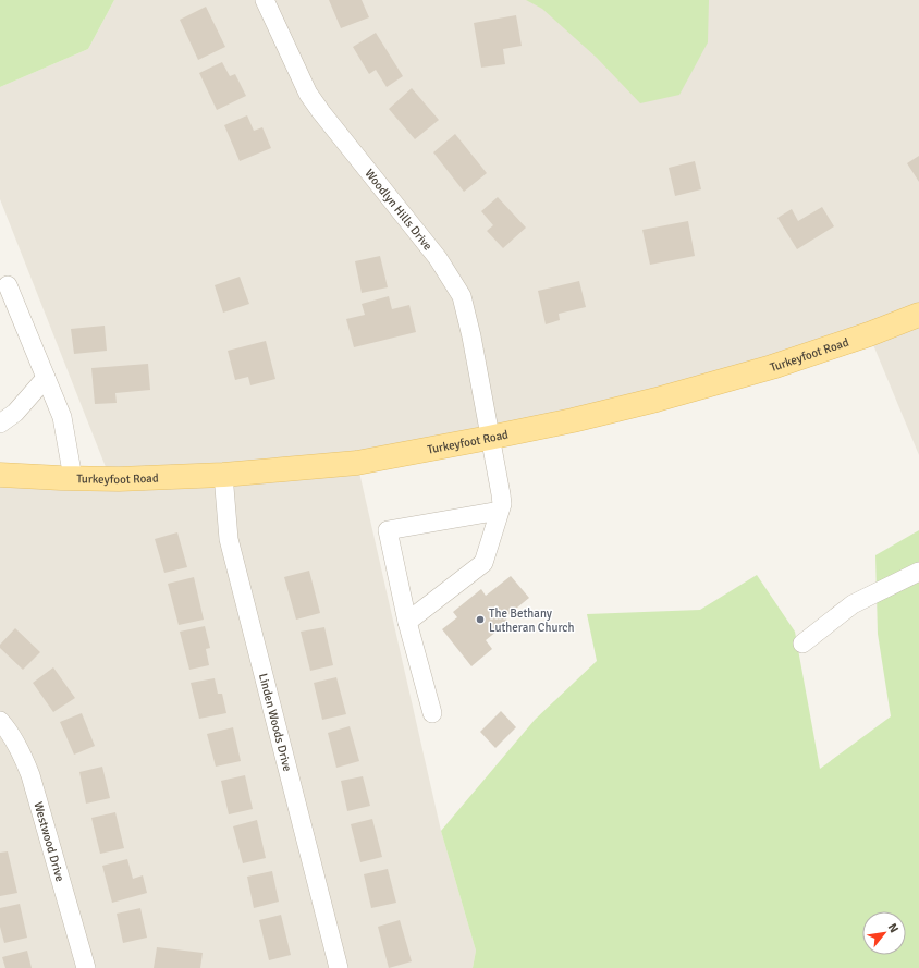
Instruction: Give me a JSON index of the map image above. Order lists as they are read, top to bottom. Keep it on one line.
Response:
{"streets":{"main road":["Turkeyfoot Road"],"street":["Woodlyn Hills Drive","Linden Woods Drive","Westwood Drive"]},"crossings":[["Woodlyn Hills Drive","Turkeyfoot Road"],["Turkeyfoot Road","Linden Woods Drive"]],"places":["The Bethany Lutheran Church"],"north":"top right"}
